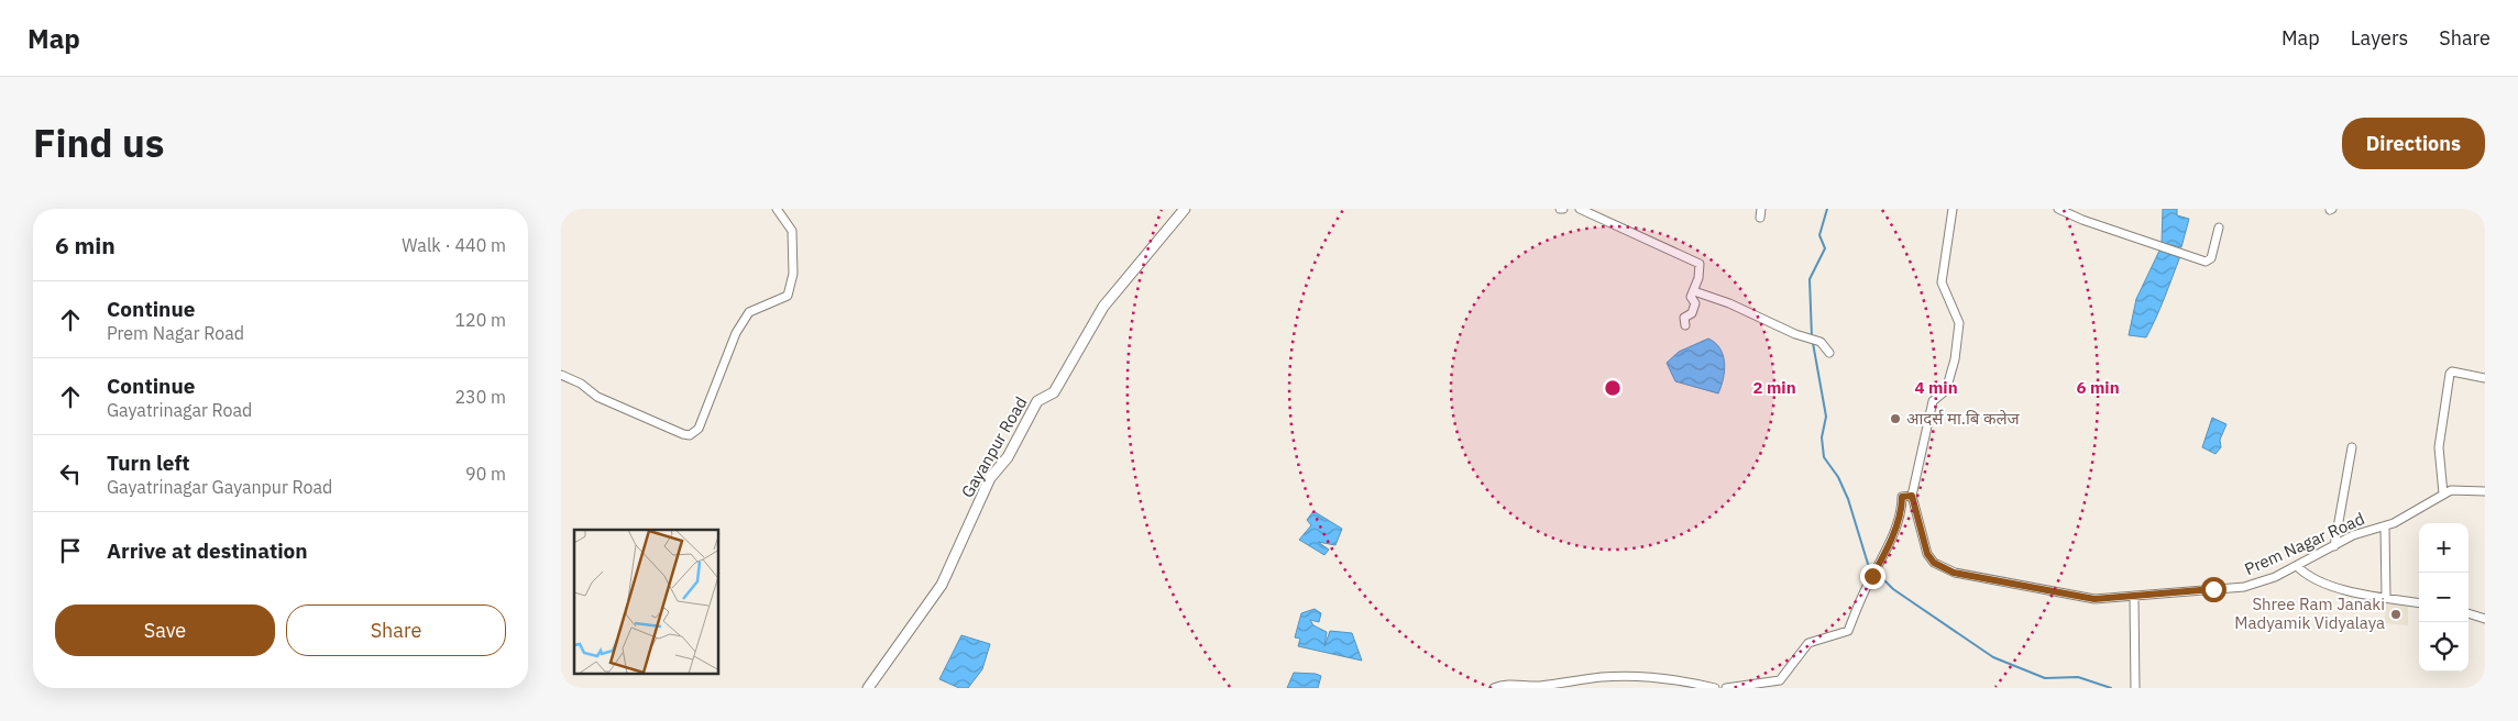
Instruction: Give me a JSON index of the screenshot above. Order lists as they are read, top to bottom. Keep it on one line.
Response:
{"streets":{"street":["Gayanpur Road","Prem Nagar Road"]},"places":["आदर्स मा.बि कलेज","Shree Ram Janaki Madyamik Vidyalaya"],"page":{"header":"Map","nav":["Map","Layers","Share"],"title":"Find us","buttons":["Directions",["Save","Share"]],"heading":["6 min","Walk · 440 m"],"list":[["Continue","Prem Nagar Road","120 m"],["Continue","Gayatrinagar Road","230 m"],["Turn left","Gayatrinagar Gayanpur Road","90 m"],"Arrive at destination"],"map_buttons":["+","−"]},"rings":["2 min","4 min","6 min"]}
